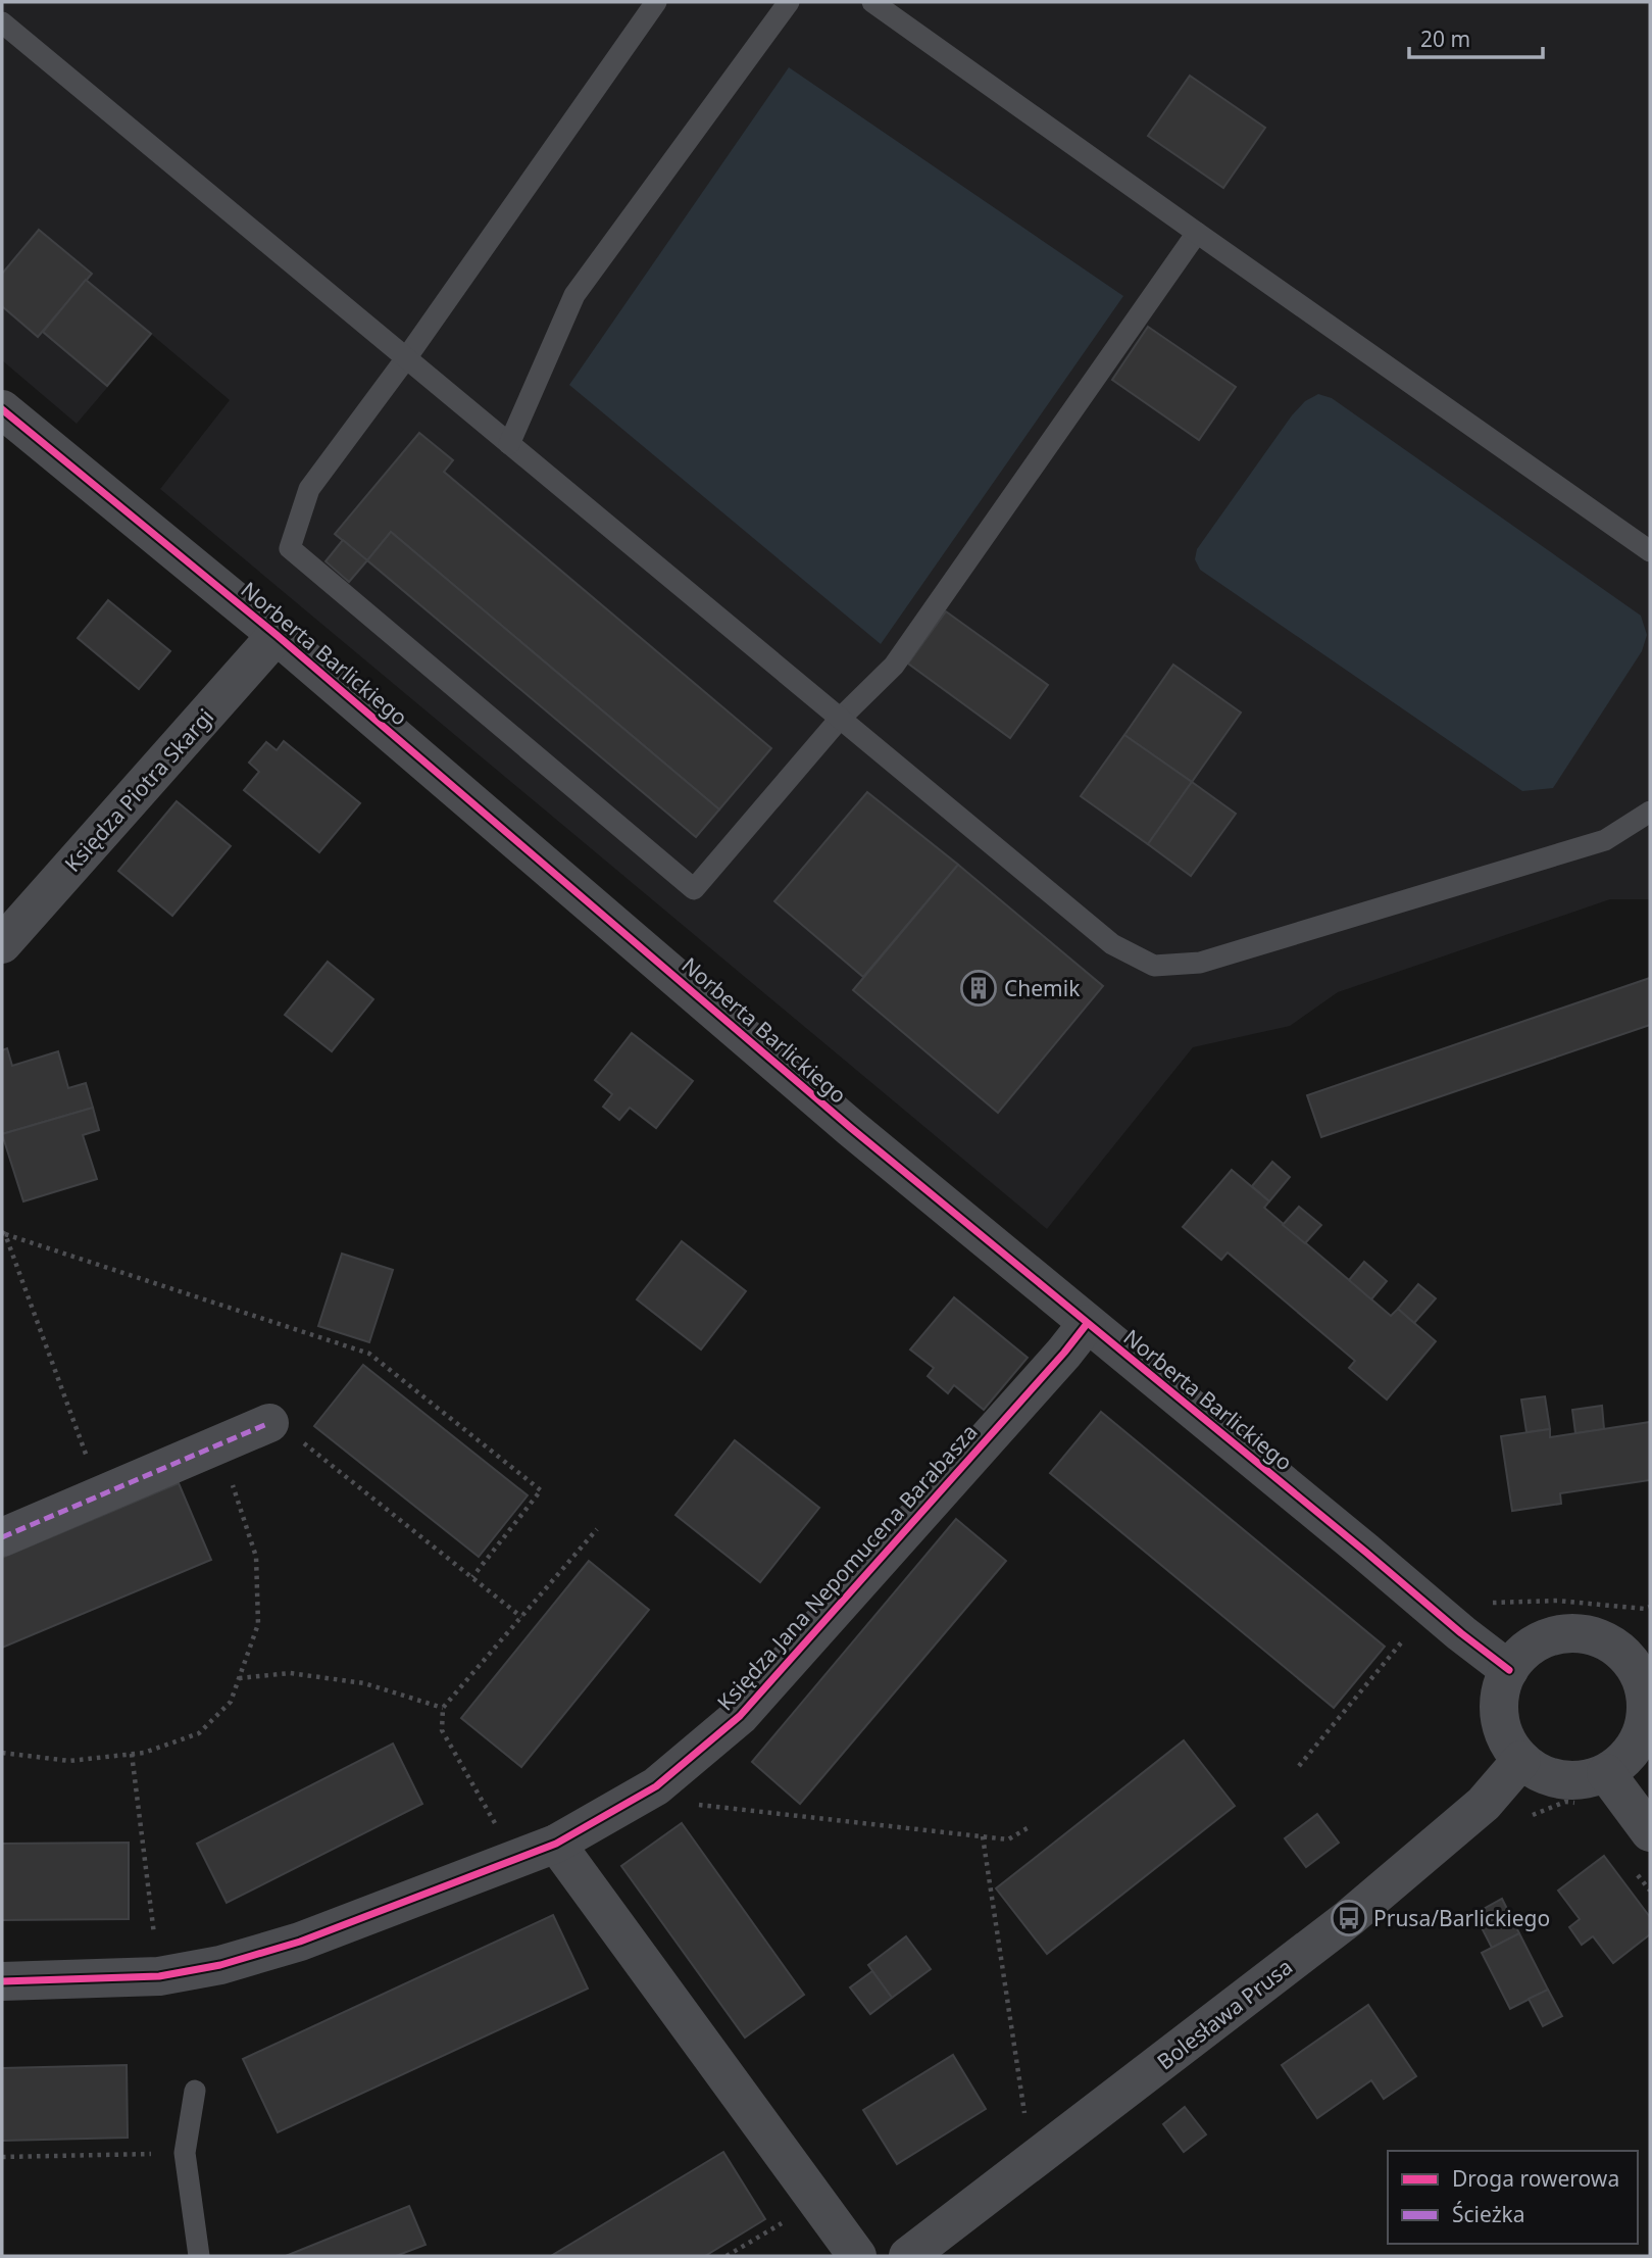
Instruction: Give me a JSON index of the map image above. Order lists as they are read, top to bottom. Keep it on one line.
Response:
{"streets":{"street":["Norberta Barlickiego","Księdza Piotra Skargi","Księdza Jana Nepomucena Barabasza","Bolesława Prusa"]},"crossings":[["Norberta Barlickiego","Księdza Piotra Skargi"],["Norberta Barlickiego","Księdza Jana Nepomucena Barabasza"],["Norberta Barlickiego","Bolesława Prusa"]],"places":{"building":["Chemik"],"bus stop":["Prusa/Barlickiego"]},"legend":["Droga rowerowa","Ścieżka"],"scale_bar":"20 m"}
